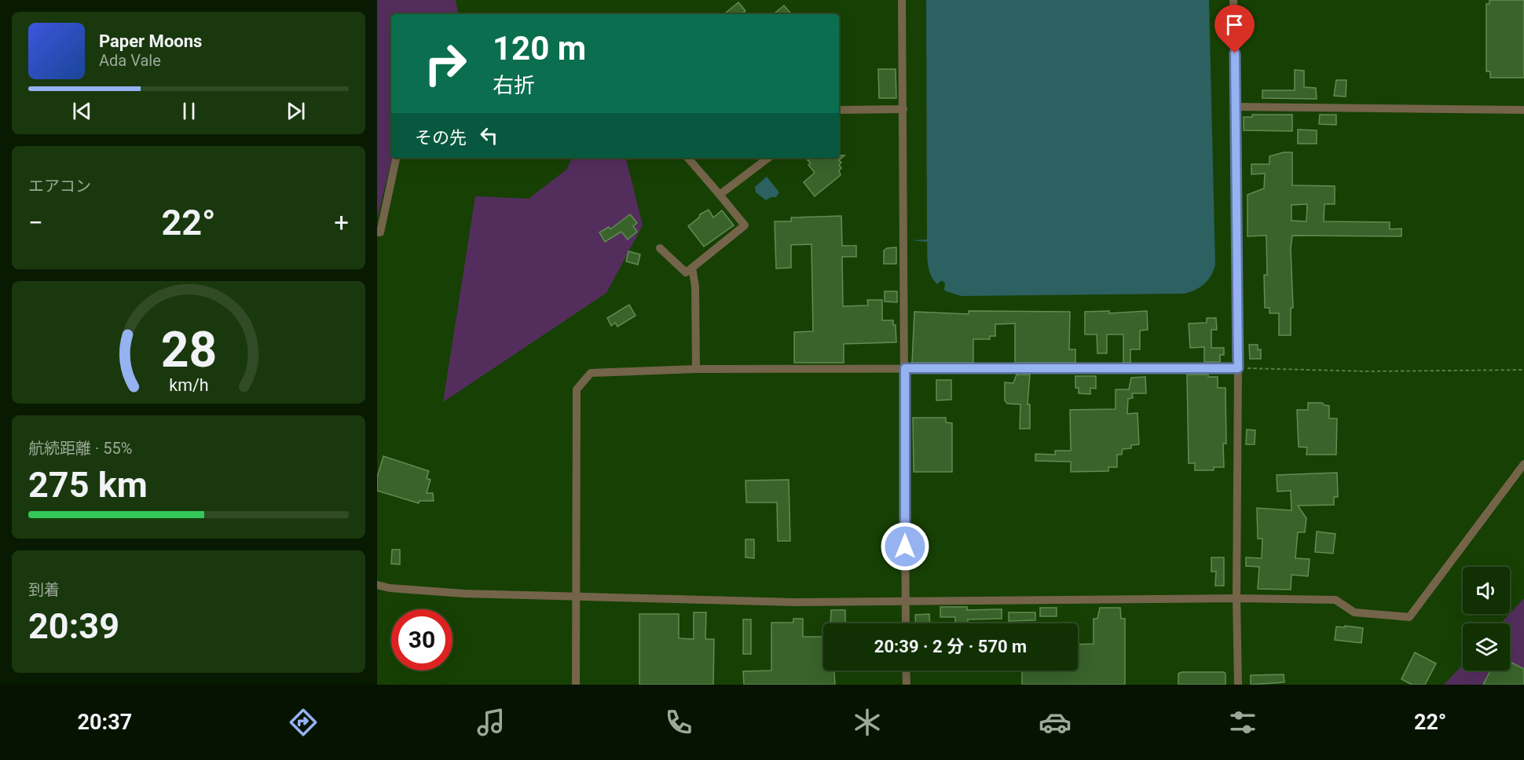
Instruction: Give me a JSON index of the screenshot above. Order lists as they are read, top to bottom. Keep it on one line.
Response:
{"page":{"turn":["120 m","右折"],"song":["Paper Moons","Ada Vale"],"then":"その先","tile":["エアコン",["航続距離 · 55%","275 km"],["到着","20:39"]],"heat":["−","22°","+"],"limit":"30","trip":"20:39 · 2 分 · 570 m","tabs":["20:37","22°"],"gauge":["28","km/h"]}}
